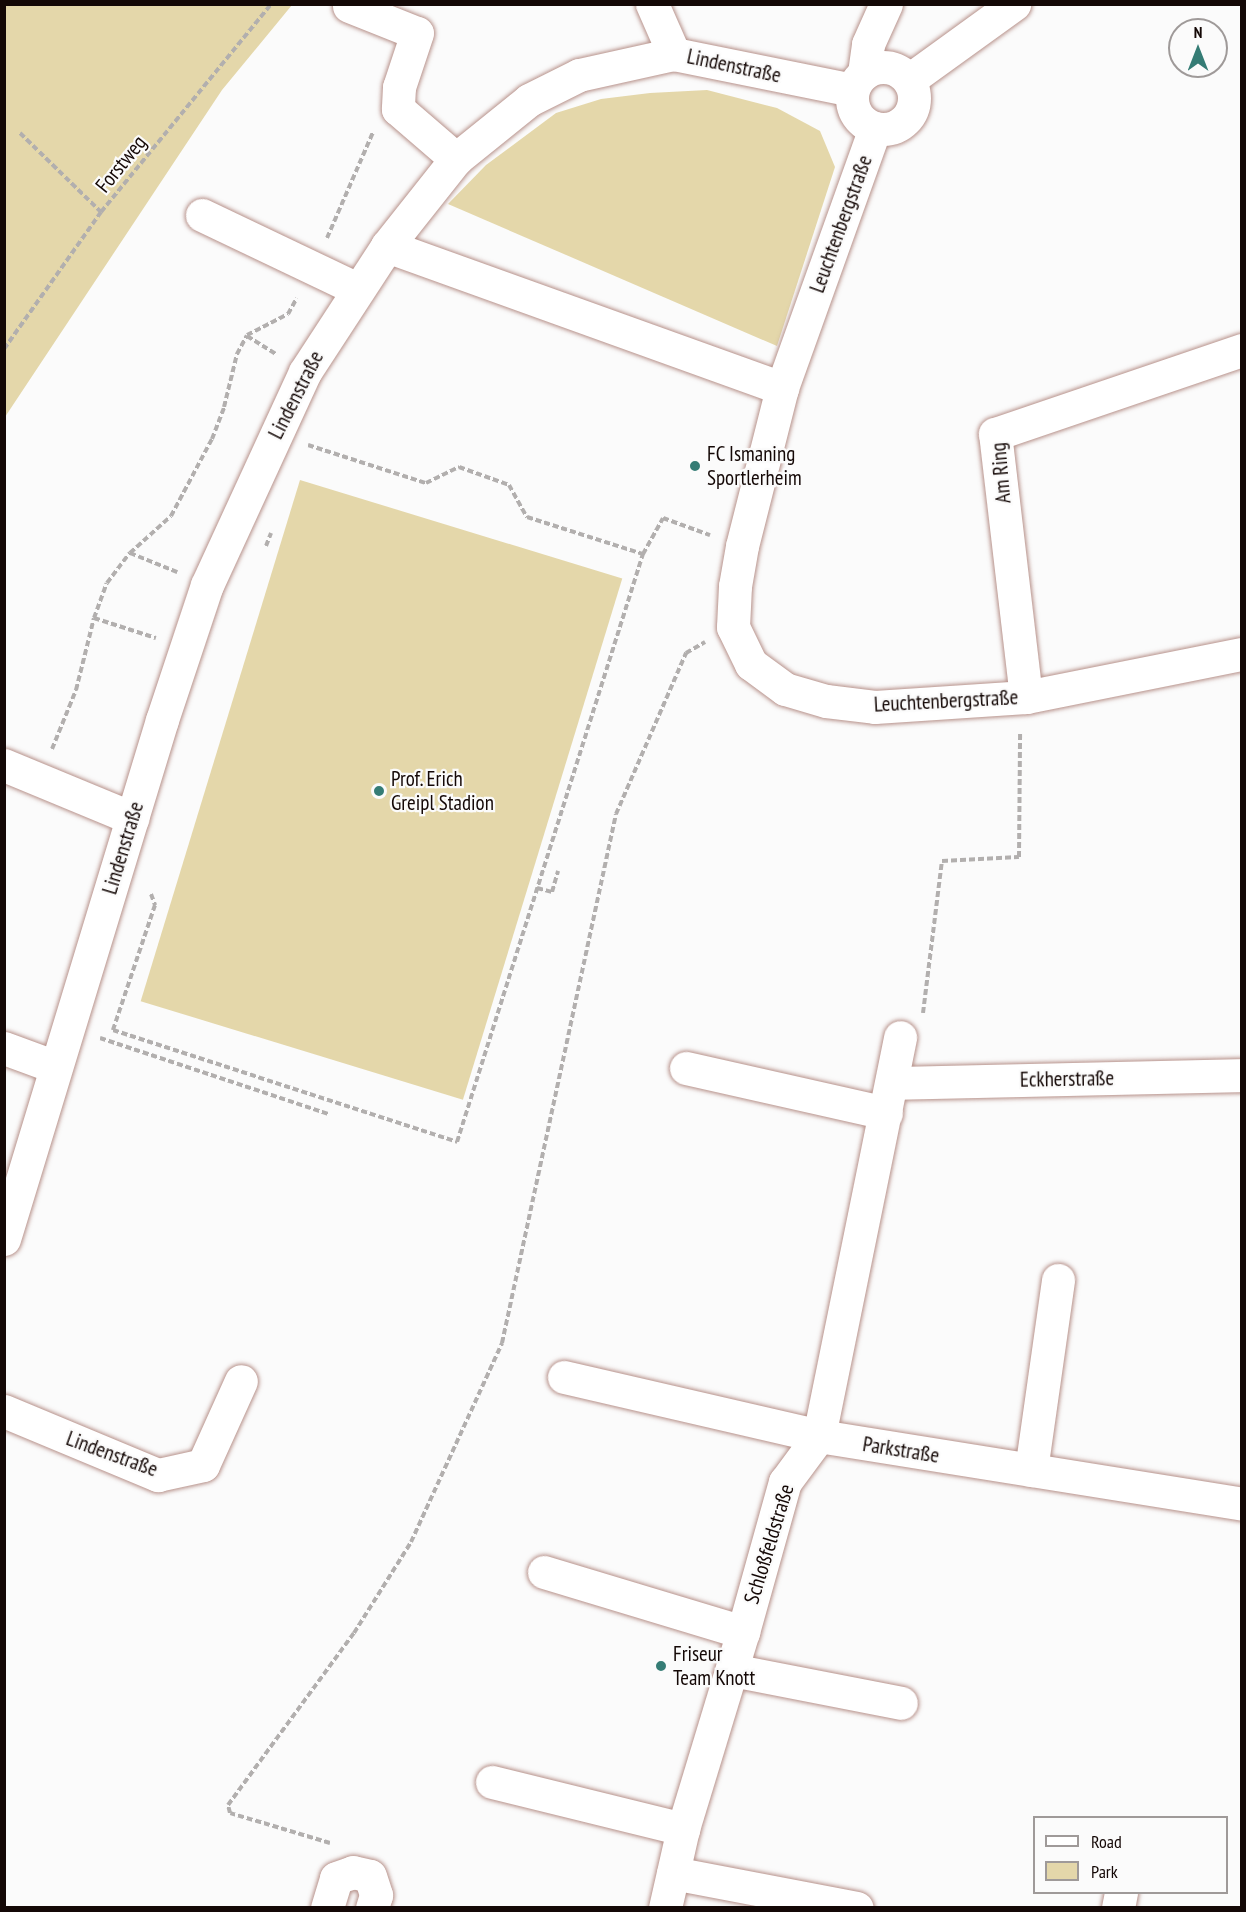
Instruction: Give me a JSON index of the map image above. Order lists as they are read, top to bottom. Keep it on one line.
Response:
{"streets":{"street":["Lindenstraße","Leuchtenbergstraße","Am Ring","Eckherstraße","Parkstraße","Schloßfeldstraße"],"path":["Forstweg"]},"crossings":[["Lindenstraße","Leuchtenbergstraße"],["Leuchtenbergstraße","Am Ring"],["Eckherstraße","Schloßfeldstraße"],["Parkstraße","Schloßfeldstraße"]],"places":["FC Ismaning Sportlerheim","Prof. Erich Greipl Stadion","Friseur Team Knott"],"legend":["Road","Park"],"north":"top"}
